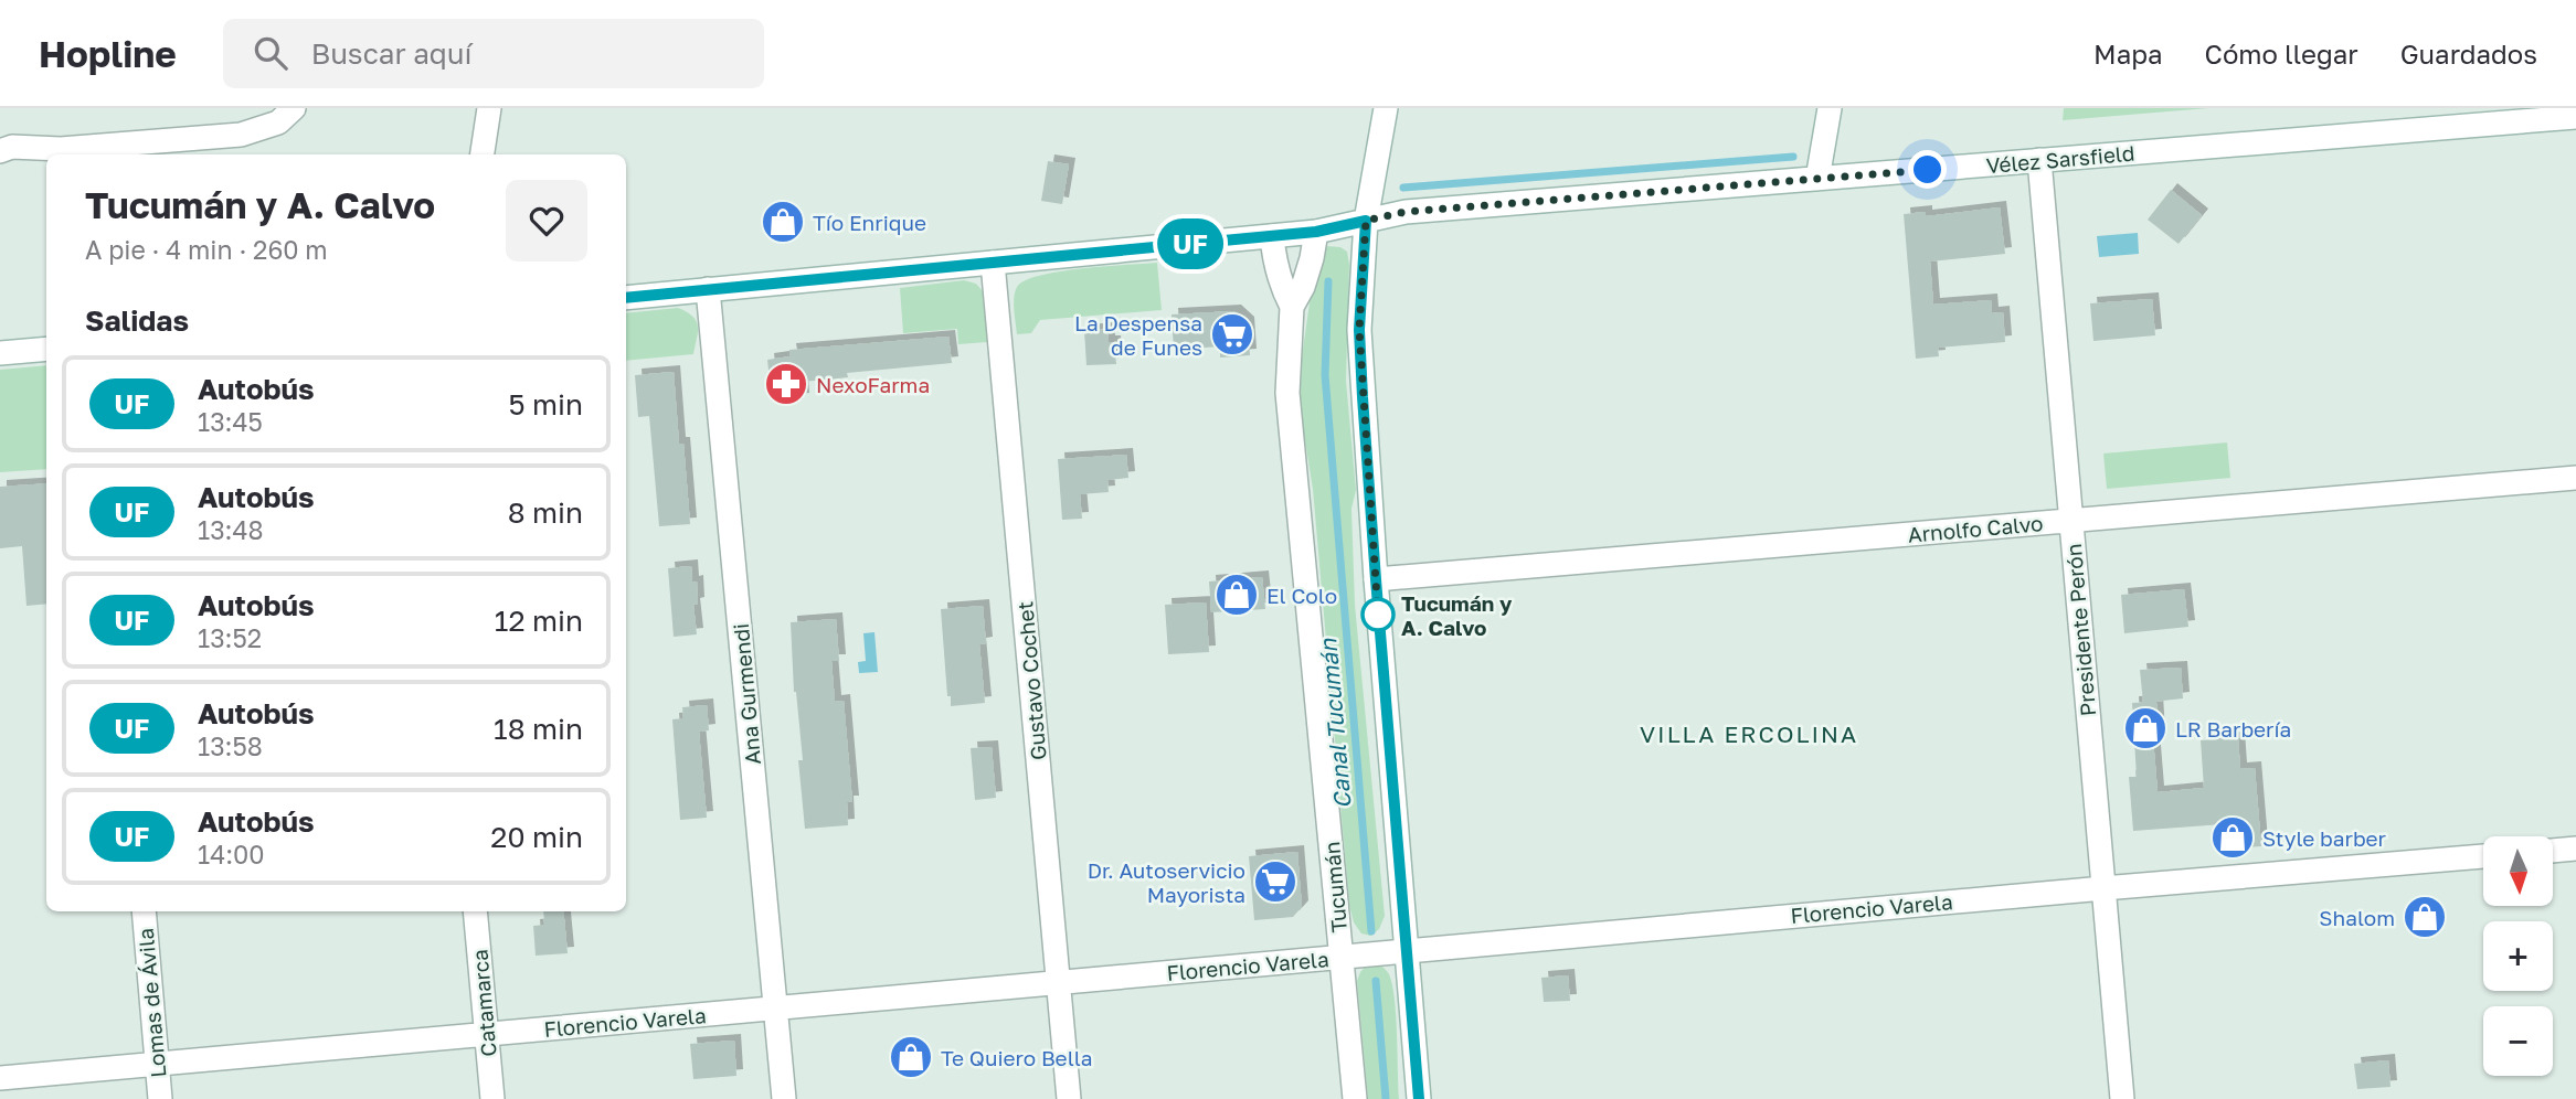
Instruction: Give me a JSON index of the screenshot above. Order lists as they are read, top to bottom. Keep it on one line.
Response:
{"streets":{"street":["Vélez Sarsfield","Arnolfo Calvo","Presidente Perón","Gustavo Cochet","Ana Gurmendi","Tucumán","Florencio Varela","Lomas de Ávila","Catamarca"]},"crossings":[["Vélez Sarsfield","Presidente Perón"],["Vélez Sarsfield","Gustavo Cochet"],["Vélez Sarsfield","Ana Gurmendi"],["Vélez Sarsfield","Tucumán"],["Arnolfo Calvo","Presidente Perón"],["Presidente Perón","Florencio Varela"],["Gustavo Cochet","Florencio Varela"],["Ana Gurmendi","Florencio Varela"],["Tucumán","Florencio Varela"],["Florencio Varela","Lomas de Ávila"],["Florencio Varela","Catamarca"]],"districts":["VILLA ERCOLINA"],"water":["Canal Tucumán"],"places":{"shop":["Tío Enrique","El Colo","LR Barbería","Style barber","Shalom","Te Quiero Bella"],"supermarket":["La Despensa de Funes","Dr. Autoservicio Mayorista"],"pharmacy":["NexoFarma"],"other":["Tucumán y A. Calvo"]},"lines":["bus line UF"],"north":"bottom","page":{"header":"Hopline","search":"Buscar aquí","nav":["Mapa","Cómo llegar","Guardados"],"on_map":"UF","heading":[["Tucumán y A. Calvo","A pie · 4 min · 260 m"],"Salidas"],"list":[{"mark":"UF","name":"Autobús","note":"13:45","value":"5 min"},{"mark":"UF","name":"Autobús","note":"13:48","value":"8 min"},{"mark":"UF","name":"Autobús","note":"13:52","value":"12 min"},{"mark":"UF","name":"Autobús","note":"13:58","value":"18 min"},{"mark":"UF","name":"Autobús","note":"14:00","value":"20 min"}],"map_buttons":["+","−"]}}
